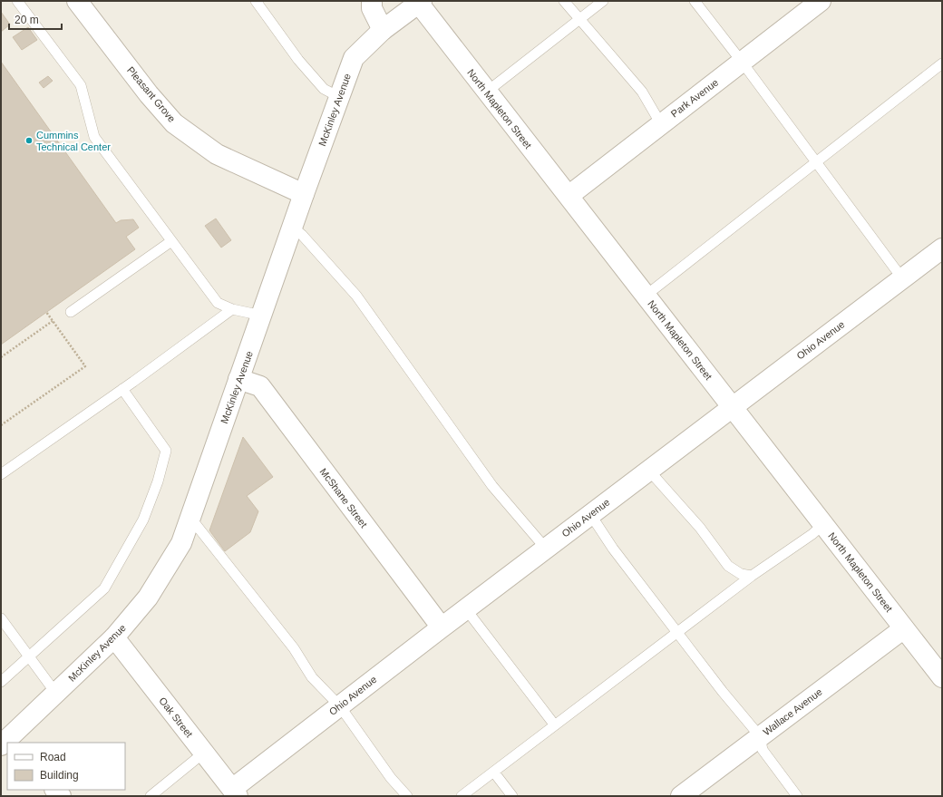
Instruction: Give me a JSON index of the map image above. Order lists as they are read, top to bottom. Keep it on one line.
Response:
{"streets":{"street":["Pleasant Grove","Park Avenue","North Mapleton Street","McKinley Avenue","Ohio Avenue","McShane Street","Wallace Avenue","Oak Street"]},"crossings":[["Pleasant Grove","McKinley Avenue"],["Park Avenue","North Mapleton Street"],["North Mapleton Street","McKinley Avenue"],["North Mapleton Street","Ohio Avenue"],["North Mapleton Street","Wallace Avenue"],["McKinley Avenue","McShane Street"],["McKinley Avenue","Oak Street"],["Ohio Avenue","McShane Street"],["Ohio Avenue","Oak Street"]],"places":["Cummins Technical Center"],"legend":["Road","Building"],"scale_bar":"20 m"}
